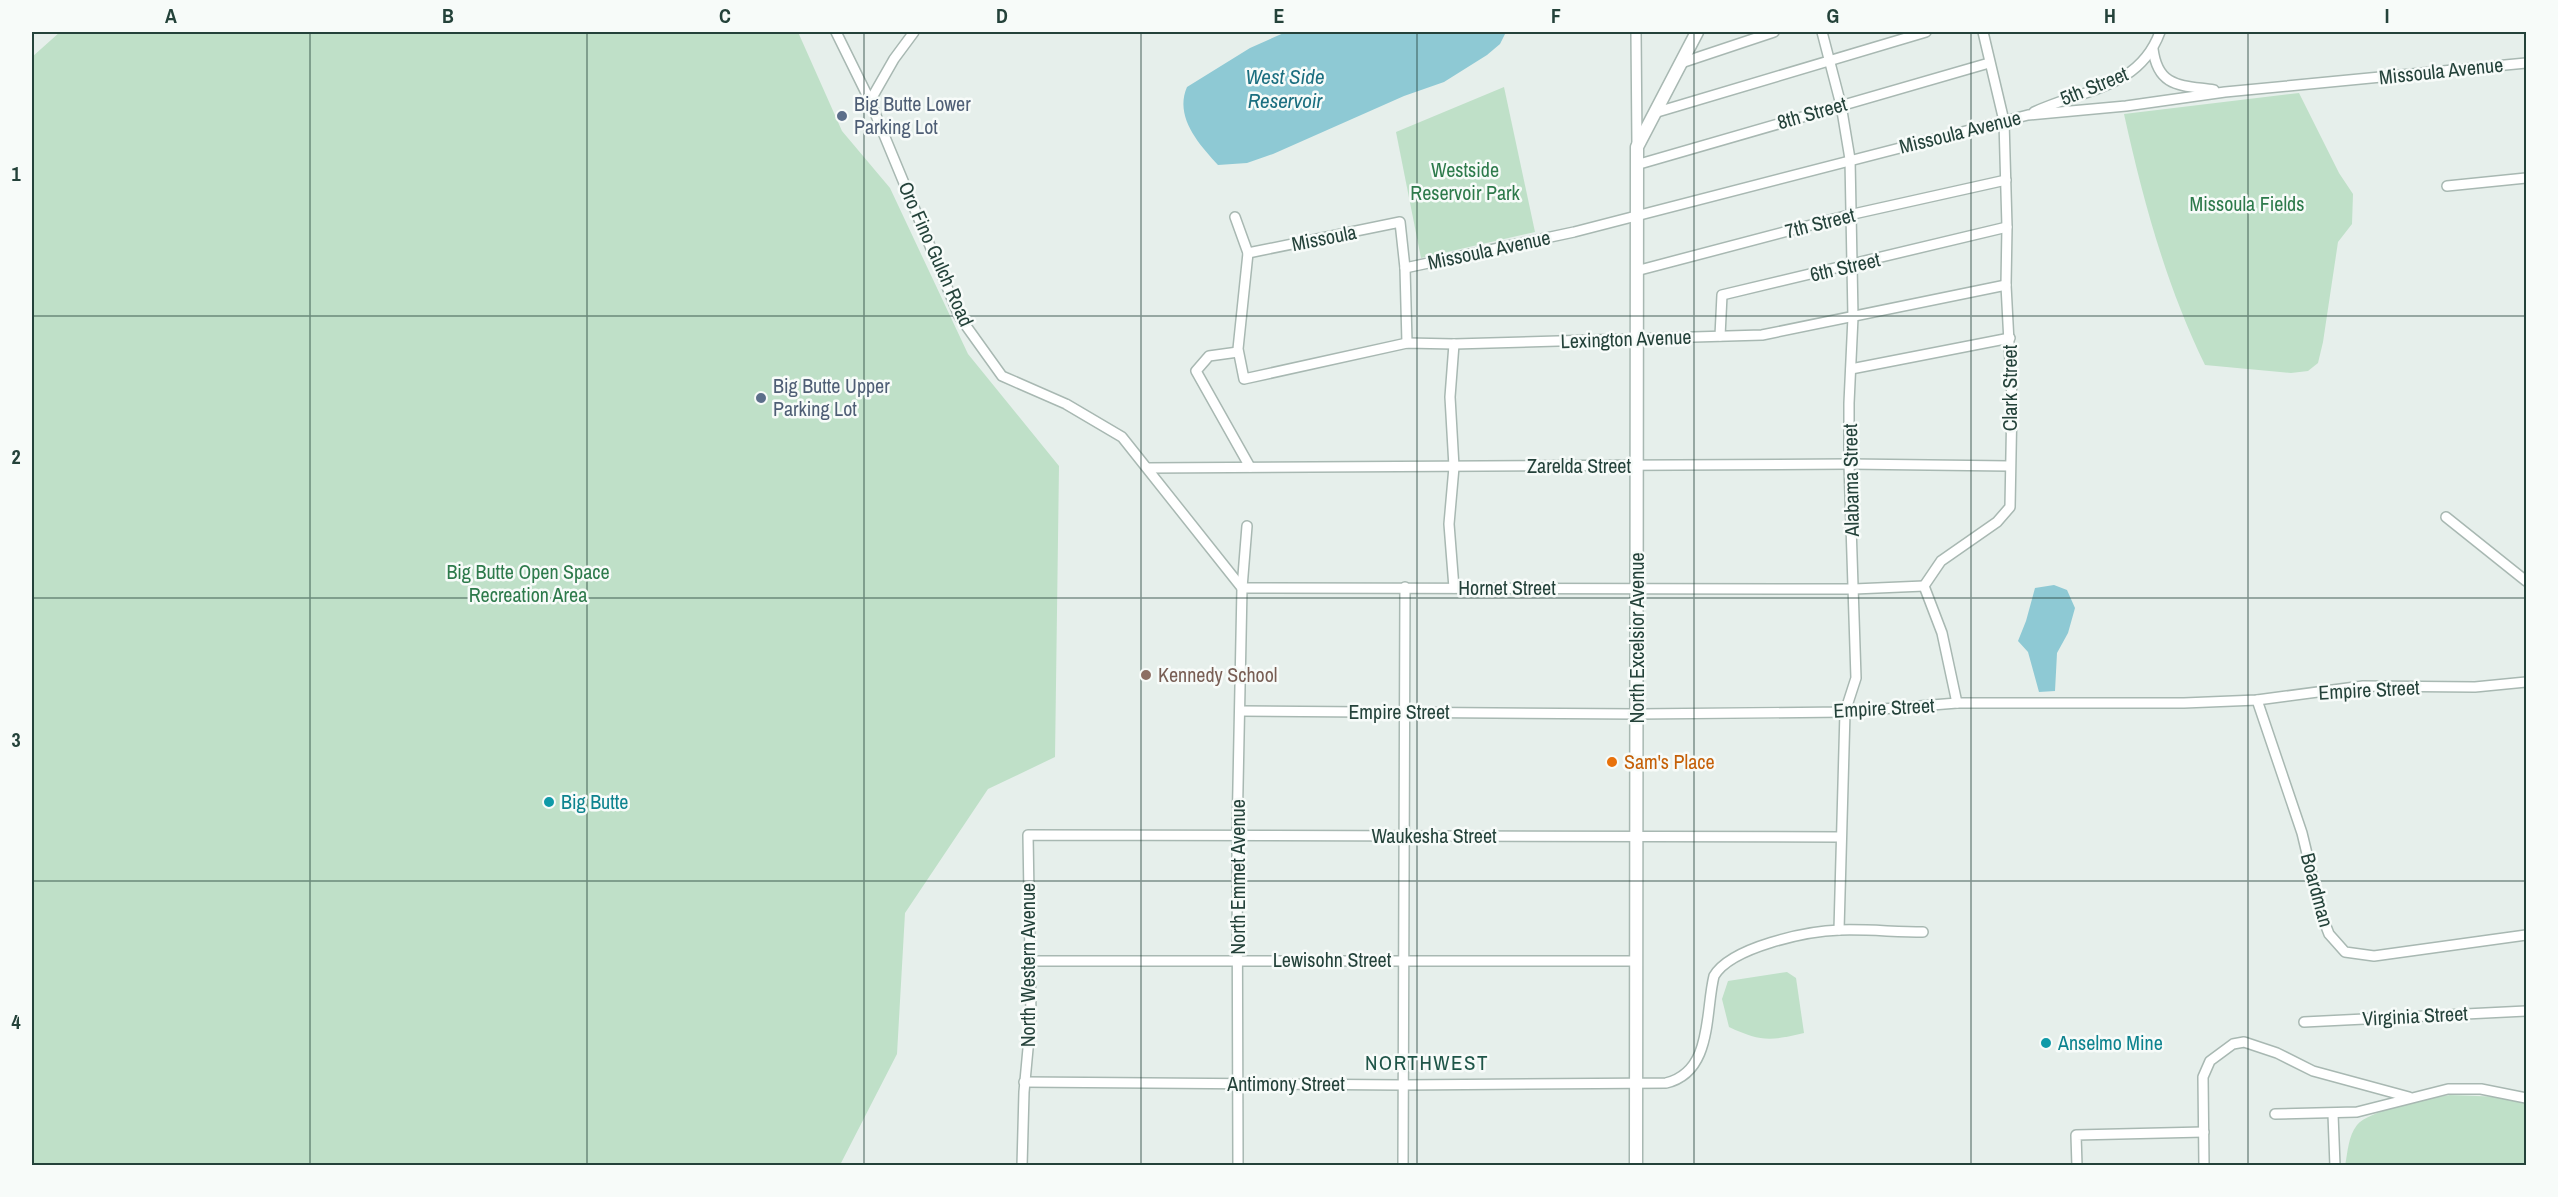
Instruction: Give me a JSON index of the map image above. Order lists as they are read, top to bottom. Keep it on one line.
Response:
{"streets":{"street":["Missoula Avenue","5th Street","8th Street","7th Street","Missoula","Oro Fino Gulch Road","6th Street","Lexington Avenue","Clark Street","Zarelda Street","Alabama Street","Hornet Street","North Excelsior Avenue","Empire Street","Waukesha Street","North Emmet Avenue","Boardman","Lewisohn Street","North Western Avenue","Virginia Street","Antimony Street"]},"crossings":[["Missoula Avenue","5th Street"],["Missoula Avenue","Missoula"],["Missoula Avenue","Clark Street"],["Missoula Avenue","Alabama Street"],["Missoula Avenue","North Excelsior Avenue"],["8th Street","Clark Street"],["8th Street","Alabama Street"],["8th Street","North Excelsior Avenue"],["7th Street","Clark Street"],["7th Street","Alabama Street"],["7th Street","North Excelsior Avenue"],["Oro Fino Gulch Road","Zarelda Street"],["6th Street","Lexington Avenue"],["6th Street","Clark Street"],["6th Street","Alabama Street"],["Lexington Avenue","Clark Street"],["Lexington Avenue","Alabama Street"],["Lexington Avenue","North Excelsior Avenue"],["Clark Street","Zarelda Street"],["Clark Street","Hornet Street"],["Zarelda Street","Alabama Street"],["Zarelda Street","North Excelsior Avenue"],["Alabama Street","Hornet Street"],["Alabama Street","Empire Street"],["Alabama Street","Waukesha Street"],["Alabama Street","Antimony Street"],["Hornet Street","North Excelsior Avenue"],["Hornet Street","North Emmet Avenue"],["North Excelsior Avenue","Empire Street"],["North Excelsior Avenue","Waukesha Street"],["North Excelsior Avenue","Lewisohn Street"],["North Excelsior Avenue","Antimony Street"],["Empire Street","North Emmet Avenue"],["Empire Street","Boardman"],["Waukesha Street","North Emmet Avenue"],["Waukesha Street","North Western Avenue"],["North Emmet Avenue","Lewisohn Street"],["North Emmet Avenue","Antimony Street"],["Lewisohn Street","North Western Avenue"],["North Western Avenue","Antimony Street"]],"districts":["NORTHWEST"],"water":["West Side Reservoir"],"parks":["Westside Reservoir Park","Missoula Fields","Big Butte Open Space Recreation Area"],"places":["Big Butte Lower Parking Lot","Big Butte Upper Parking Lot","Kennedy School","Sam's Place","Big Butte","Anselmo Mine"],"grid":{"columns":["A","B","C","D","E","F","G","H","I"],"rows":["1","2","3","4"]}}
